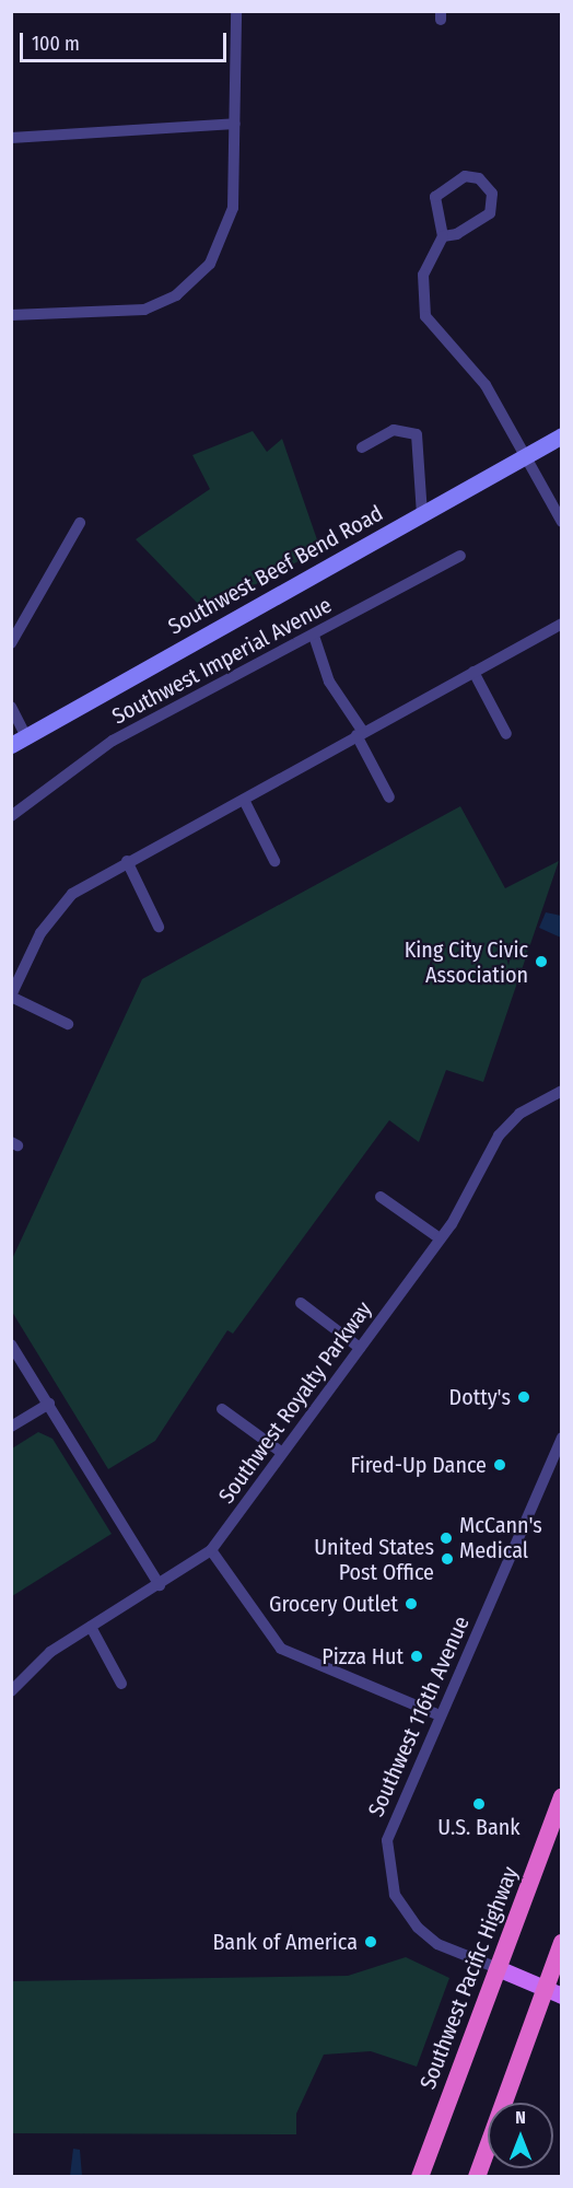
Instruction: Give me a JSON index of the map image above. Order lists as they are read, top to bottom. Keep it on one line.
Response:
{"streets":{"highway":["Southwest Pacific Highway"],"main road":["Southwest Beef Bend Road"],"street":["Southwest Imperial Avenue","Southwest Royalty Parkway","Southwest 116th Avenue"]},"crossings":[["Southwest 116th Avenue","Southwest Pacific Highway"]],"places":["King City Civic Association","Dotty's","Fired-Up Dance","McCann's Medical","United States Post Office","Grocery Outlet","Pizza Hut","U.S. Bank","Bank of America"],"scale_bar":"100 m","north":"top"}
